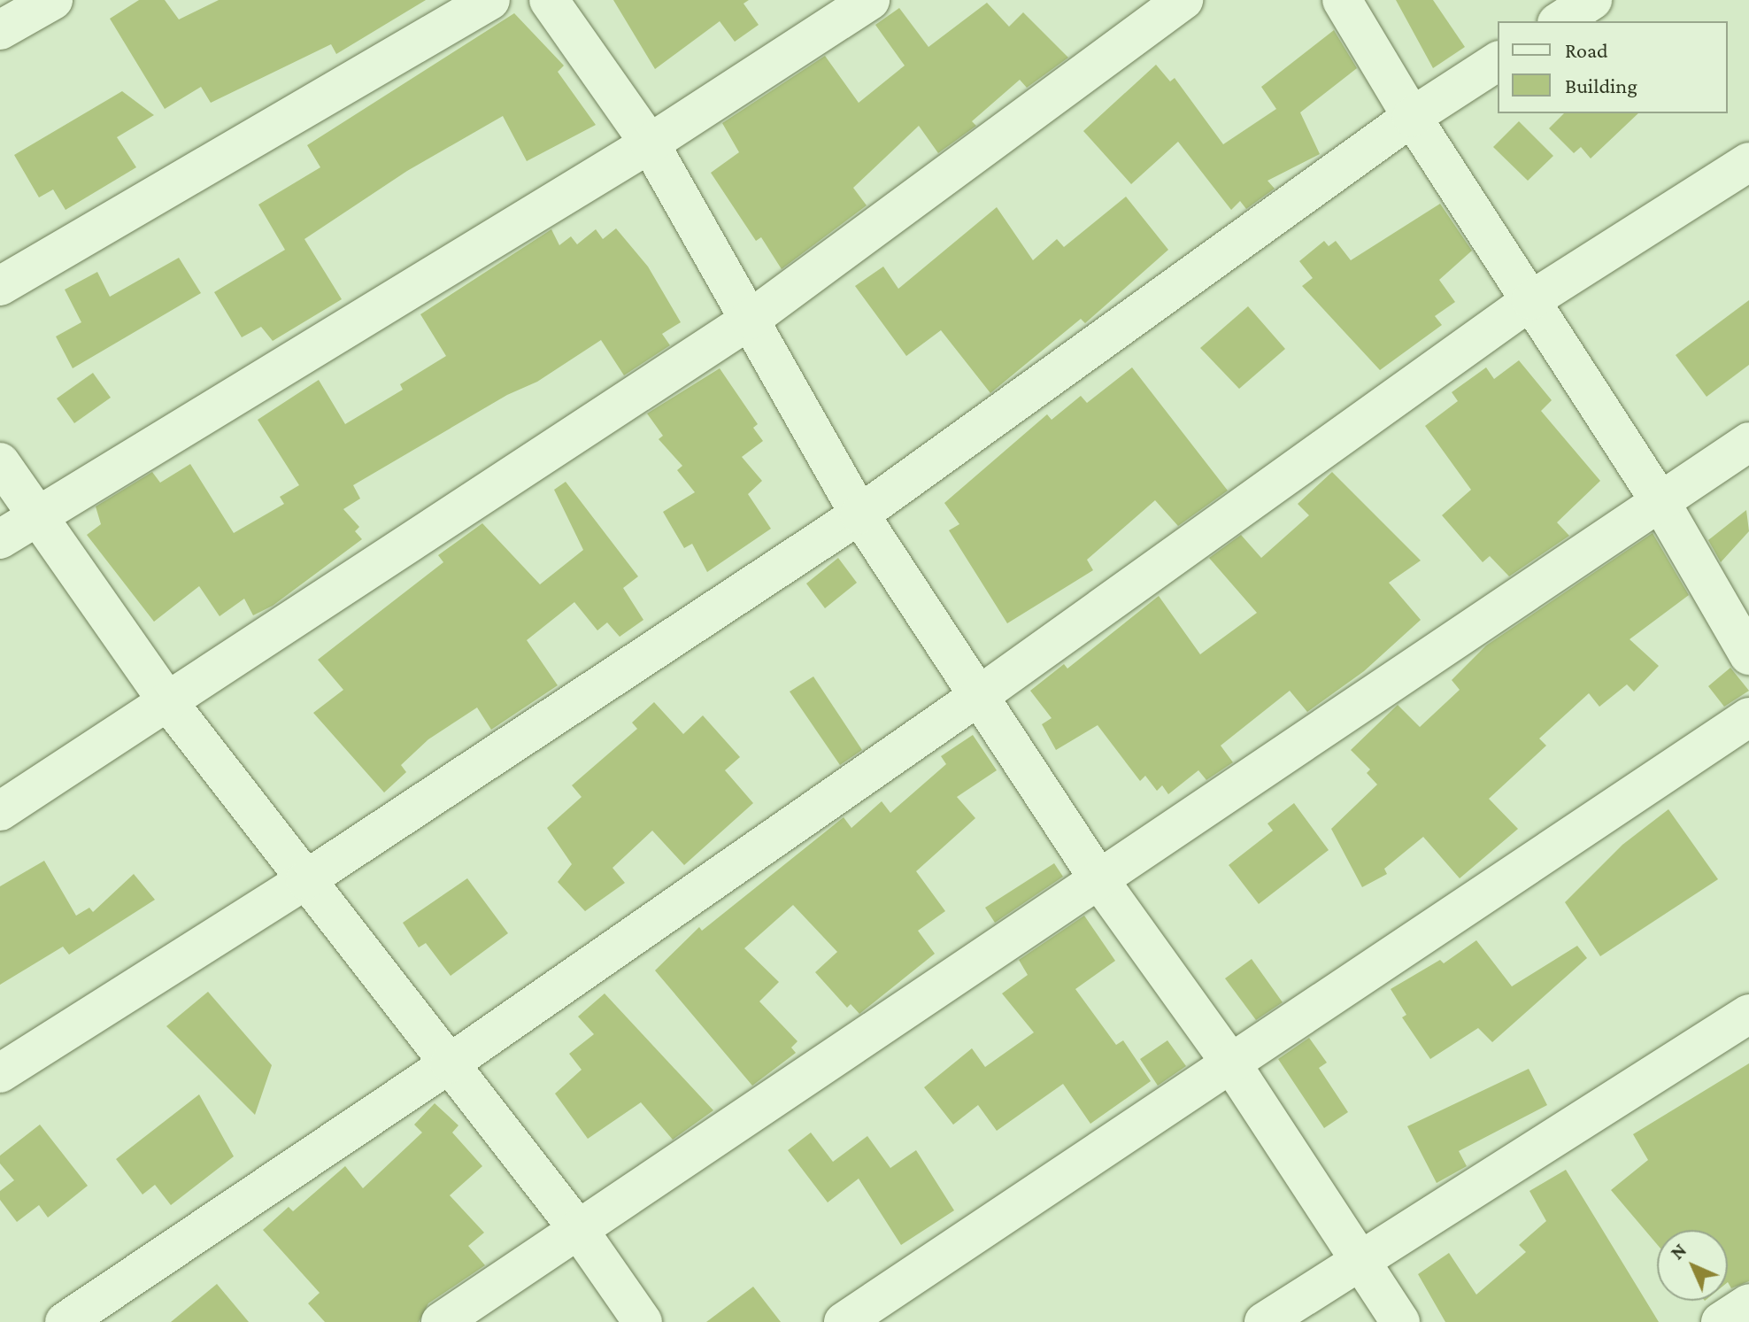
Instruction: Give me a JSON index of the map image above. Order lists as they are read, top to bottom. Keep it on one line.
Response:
{"legend":["Road","Building"],"north":"top left"}
